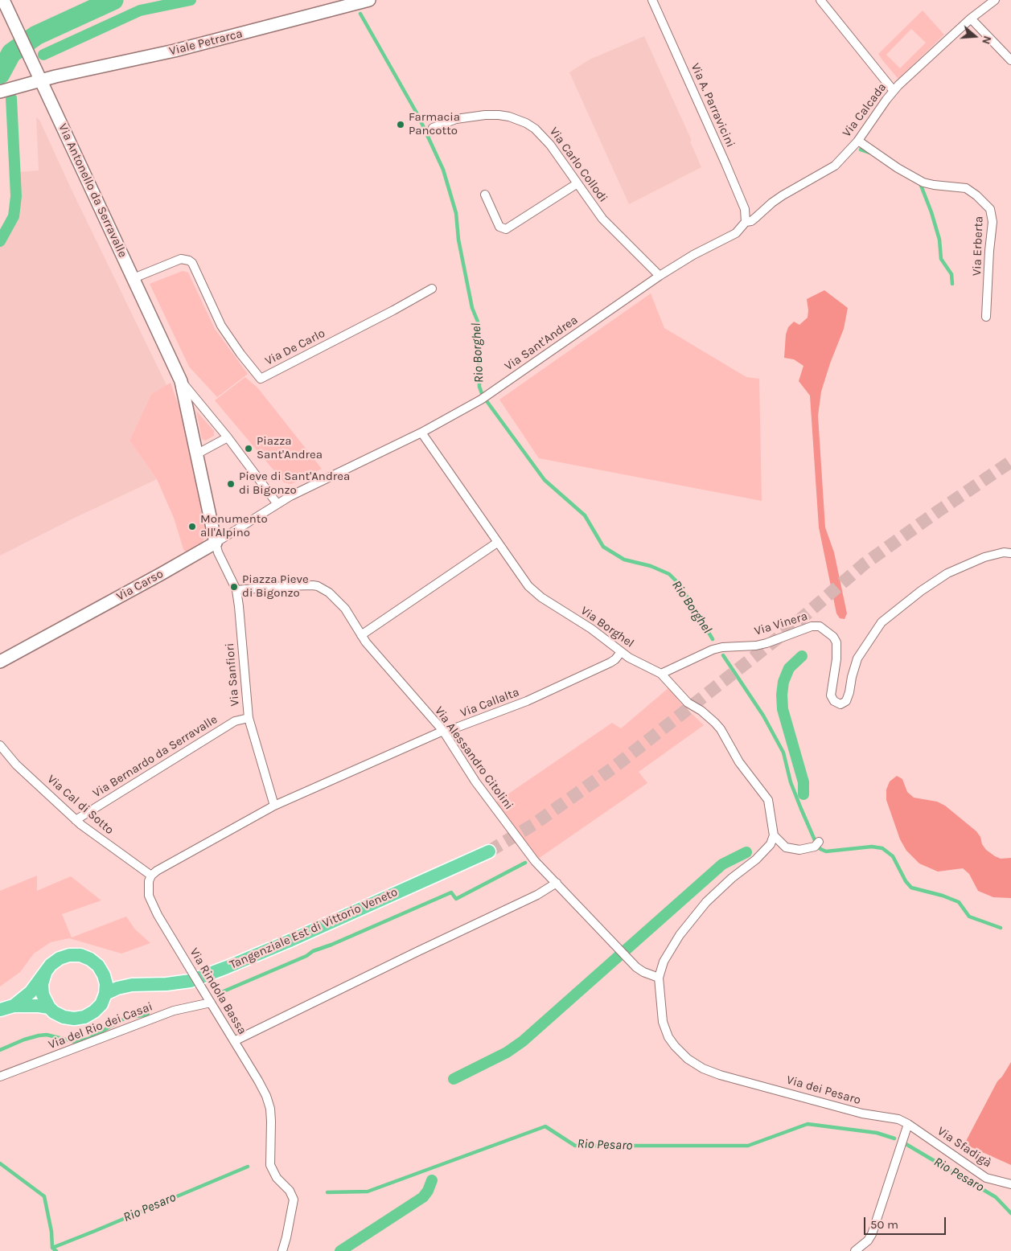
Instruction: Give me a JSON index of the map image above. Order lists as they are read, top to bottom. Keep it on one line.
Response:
{"streets":{"main road":["Tangenziale Est di Vittorio Veneto"],"street":["Viale Petrarca","Via A. Parravicini","Via Calcada","Via Carlo Collodi","Via Antonello da Serravalle","Via Erberta","Via Sant'Andrea","Via De Carlo","Via Carso","Via Vinera","Via Borghel","Via Sanfiori","Via Callalta","Via Bernardo da Serravalle","Via Alessandro Citolini","Via Cal di Sotto","Via Rindola Bassa","Via del Rio dei Casai","Via dei Pesaro","Via Sfadigà"]},"crossings":[["Viale Petrarca","Via Antonello da Serravalle"],["Via A. Parravicini","Via Calcada"],["Via A. Parravicini","Via Sant'Andrea"],["Via Calcada","Via Erberta"],["Via Calcada","Via Sant'Andrea"],["Via Carlo Collodi","Via Sant'Andrea"],["Via Antonello da Serravalle","Via Sant'Andrea"],["Via Antonello da Serravalle","Via De Carlo"],["Via Antonello da Serravalle","Via Carso"],["Via Antonello da Serravalle","Via Sanfiori"],["Via Sant'Andrea","Via Carso"],["Via Sant'Andrea","Via Borghel"],["Via Carso","Via Sanfiori"],["Via Vinera","Via Borghel"],["Via Borghel","Via Callalta"],["Via Sanfiori","Via Callalta"],["Via Sanfiori","Via Bernardo da Serravalle"],["Via Sanfiori","Via Alessandro Citolini"],["Via Callalta","Via Alessandro Citolini"],["Via Bernardo da Serravalle","Via Cal di Sotto"],["Via Alessandro Citolini","Via dei Pesaro"],["Via Cal di Sotto","Via Rindola Bassa"],["Via Rindola Bassa","Via del Rio dei Casai"],["Via dei Pesaro","Via Sfadigà"]],"water":["Rio Borghel","Rio Pesaro"],"places":["Farmacia Pancotto","Piazza Sant'Andrea","Pieve di Sant'Andrea di Bigonzo","Monumento all'Alpino","Piazza Pieve di Bigonzo"],"scale_bar":"50 m","north":"right"}
